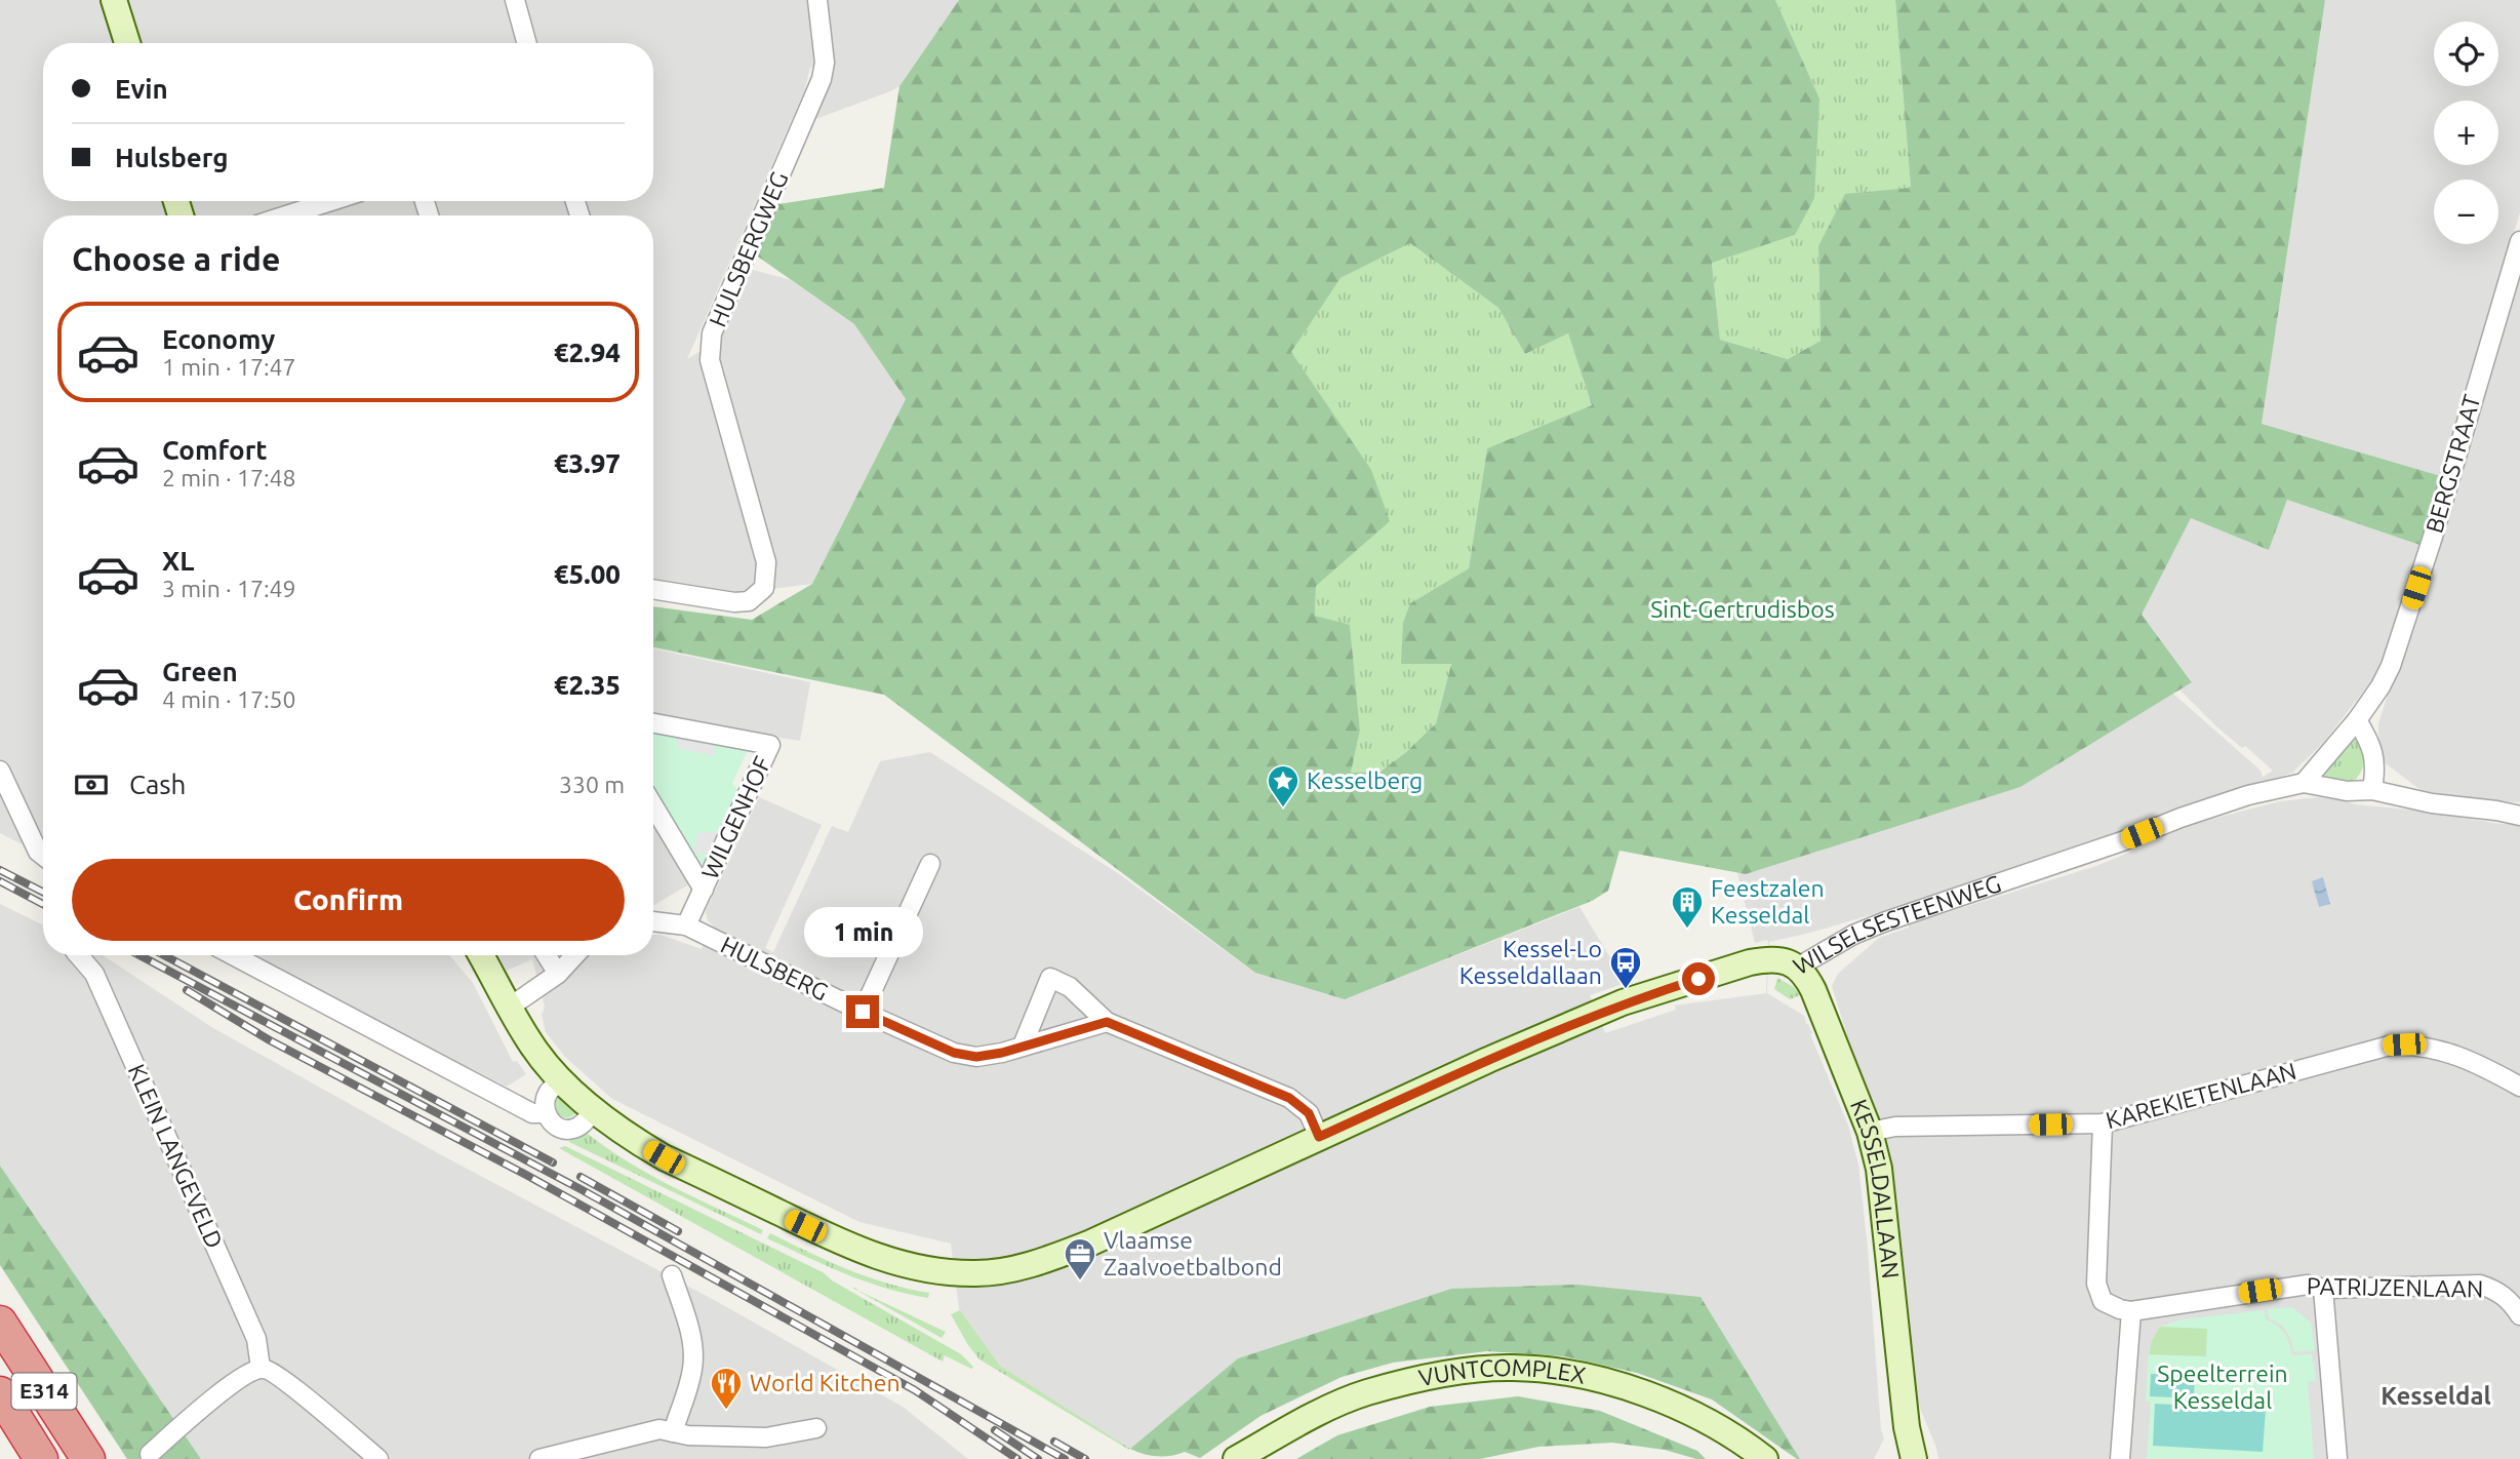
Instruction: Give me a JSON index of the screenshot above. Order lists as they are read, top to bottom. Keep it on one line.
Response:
{"streets":{"highway":["E314"],"street":["HULSBERGWEG","BERGSTRAAT","WILGENHOF","WILSELSESTEENWEG","HULSBERG","KAREKIETENLAAN","KLEIN LANGEVELD","KESSELDALLAAN","PATRIJZENLAAN","VUNTCOMPLEX"]},"crossings":[["WILGENHOF","HULSBERG"],["WILSELSESTEENWEG","KESSELDALLAAN"],["KAREKIETENLAAN","KESSELDALLAAN"]],"districts":["Kesseldal"],"parks":["Sint-Gertrudisbos","Speelterrein Kesseldal"],"places":{"place":["Kesselberg"],"building":["Feestzalen Kesseldal"],"bus stop":["Kessel-Lo Kesseldallaan"],"office":["Vlaamse Zaalvoetbalbond"],"restaurant":["World Kitchen"]},"page":{"map_buttons":["+","−"],"banner":["Evin","Hulsberg"],"heading":"Choose a ride","list":[{"name":"Economy","note":"1 min · 17:47","value":"€2.94"},{"name":"Comfort","note":"2 min · 17:48","value":"€3.97"},{"name":"XL","note":"3 min · 17:49","value":"€5.00"},{"name":"Green","note":"4 min · 17:50","value":"€2.35"}],"pay":["Cash","330 m"],"buttons":"Confirm","bubble":"1 min"}}
